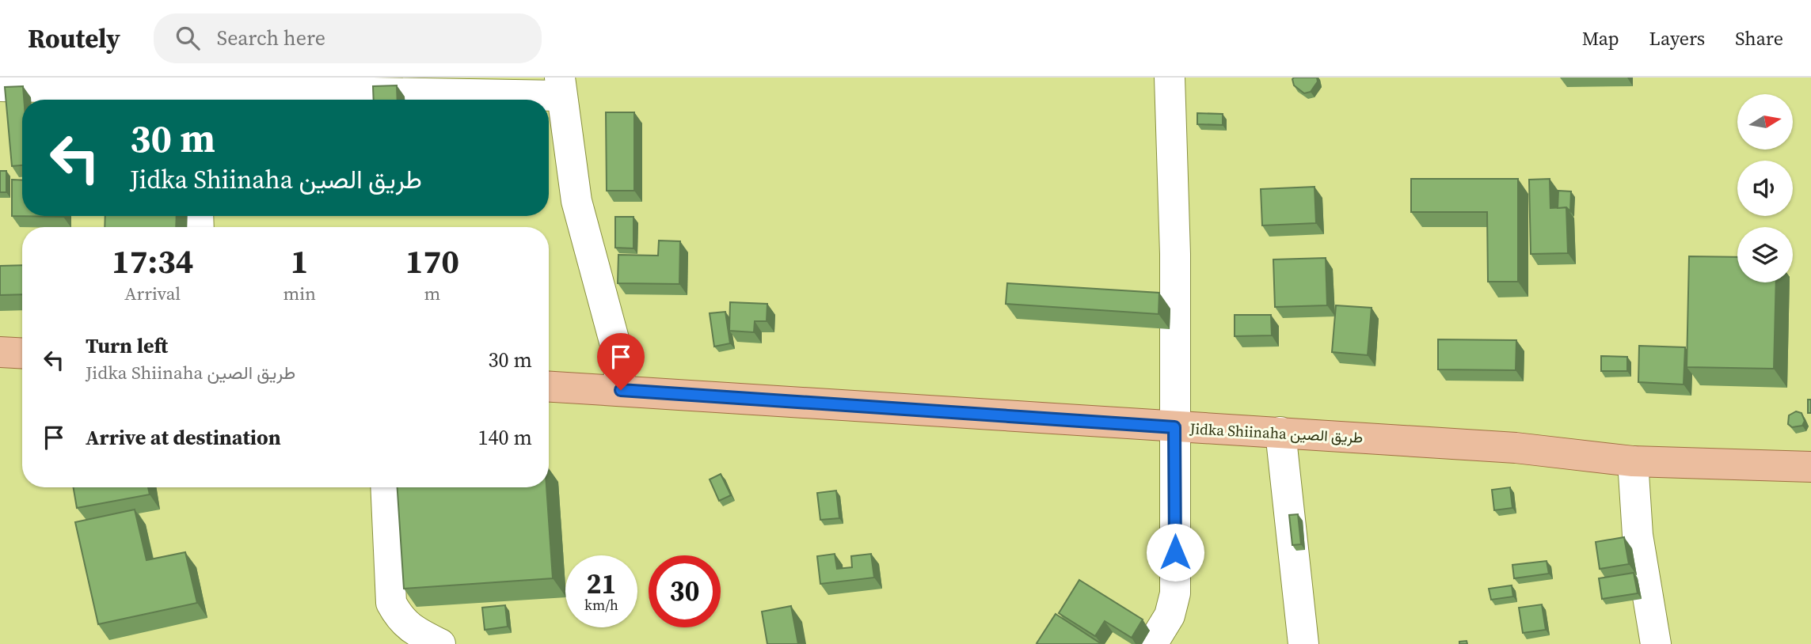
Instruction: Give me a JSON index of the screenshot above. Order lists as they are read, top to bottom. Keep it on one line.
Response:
{"streets":{"main road":["Jidka Shiinaha طريق الصين"]},"north":"right","page":{"header":"Routely","search":"Search here","nav":["Map","Layers","Share"],"turn":["30 m","Jidka Shiinaha طريق الصين"],"eta":["17:34","Arrival","1","min","170","m"],"list":[{"name":"Turn left","note":"Jidka Shiinaha طريق الصين","value":"30 m"},{"name":"Arrive at destination","value":"140 m"}],"speed":"21 km/h","limit":"30"}}
